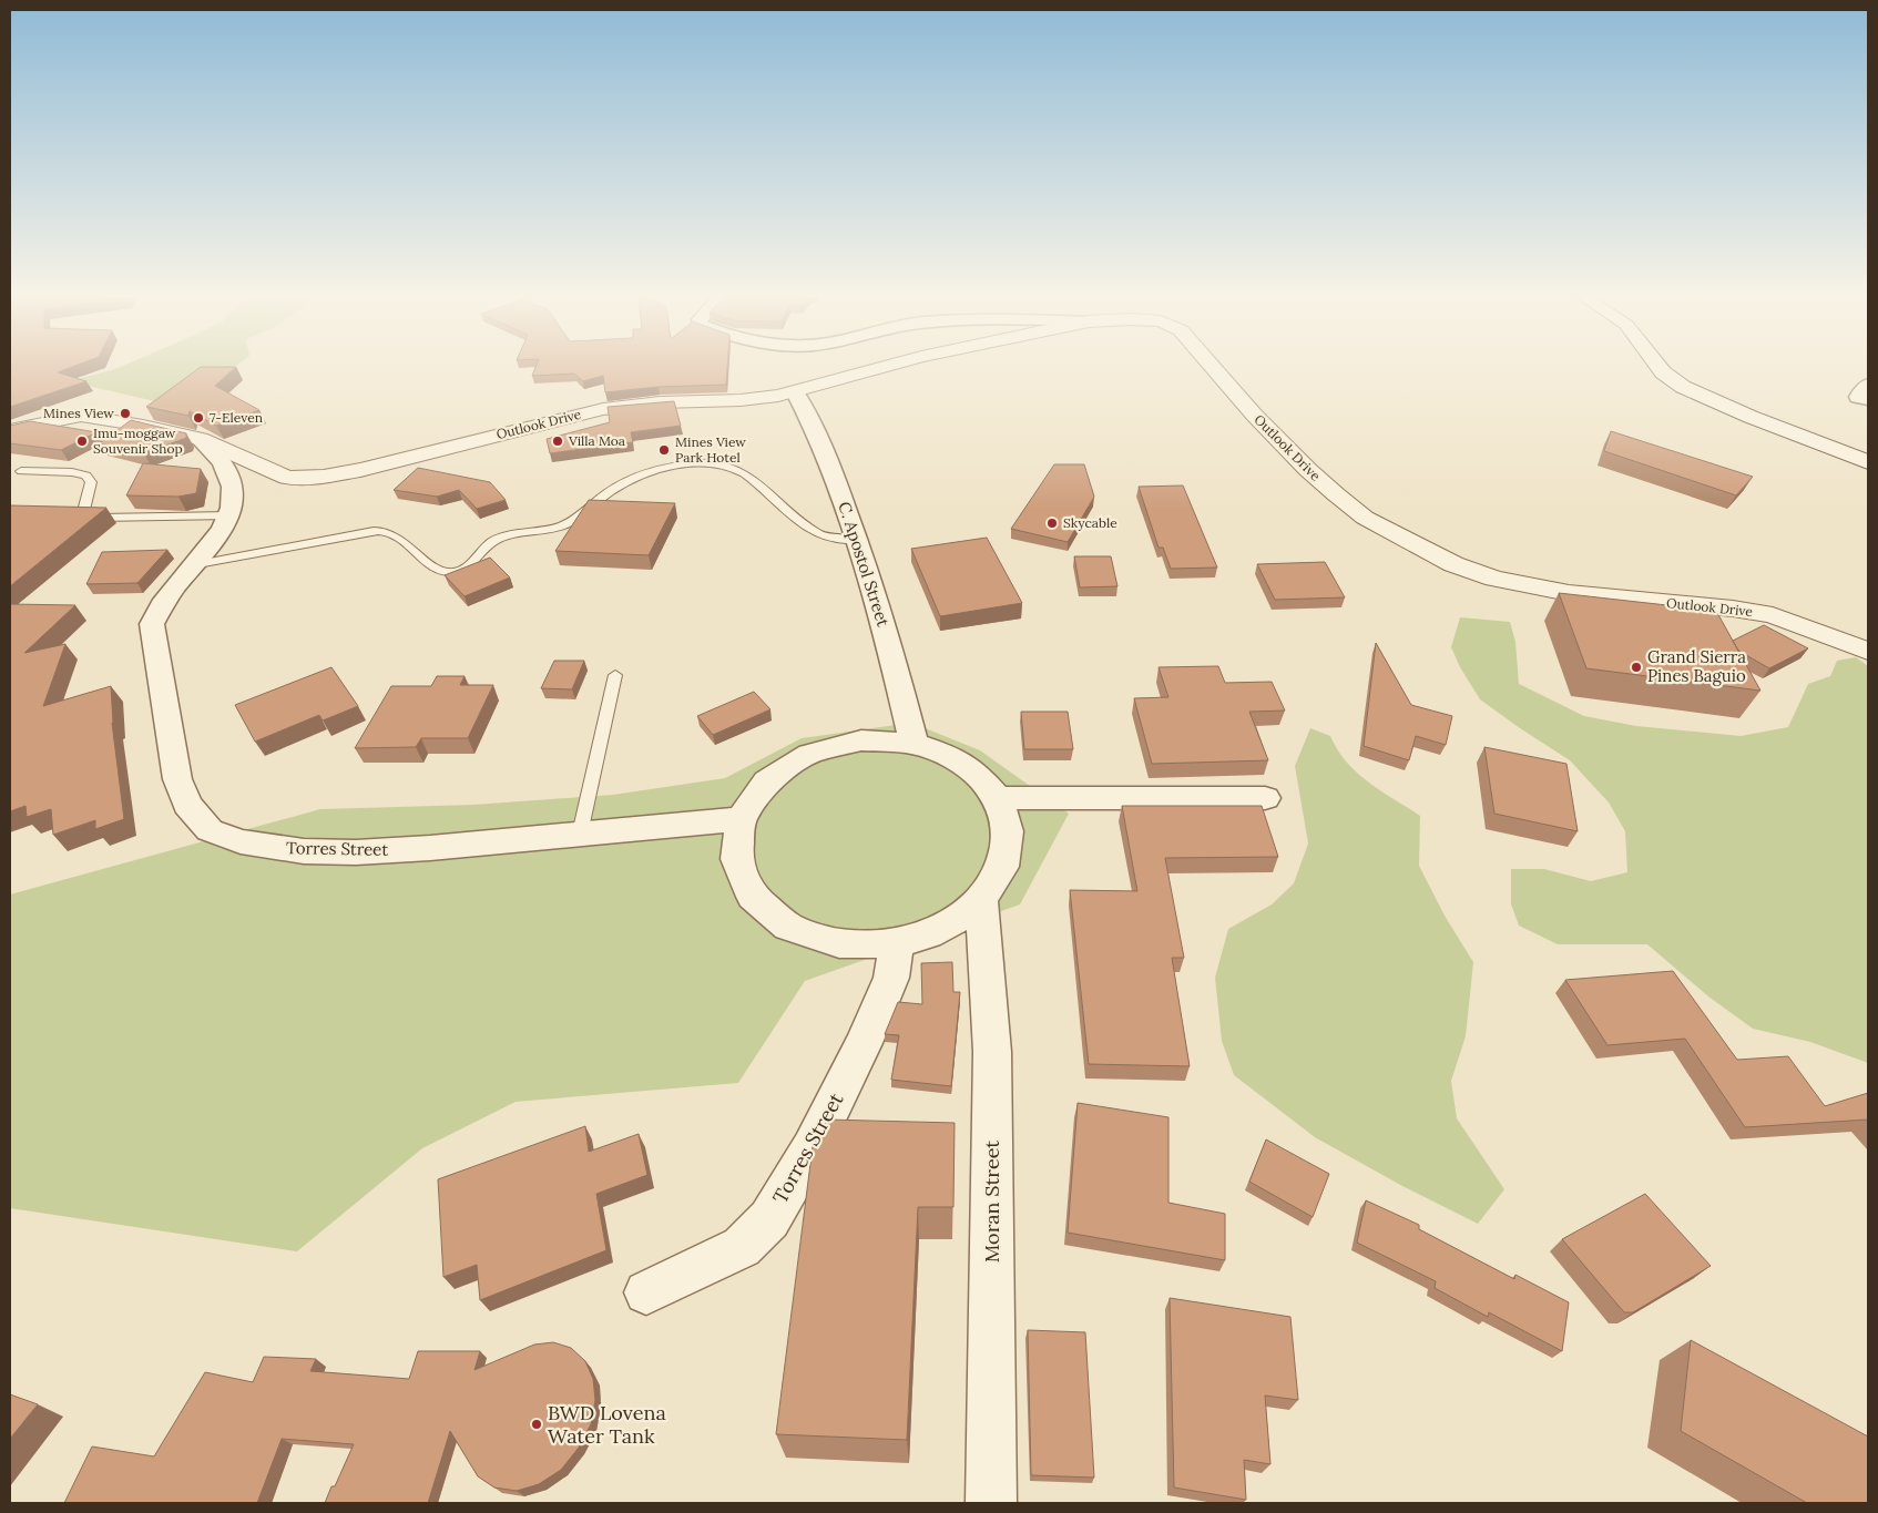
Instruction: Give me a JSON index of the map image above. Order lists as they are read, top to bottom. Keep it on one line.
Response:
{"streets":{"street":["Outlook Drive","C. Apostol Street","Torres Street","Moran Street"]},"crossings":[["Outlook Drive","C. Apostol Street"],["Outlook Drive","Torres Street"]],"places":["Mines View","7-Eleven","Imu-moggaw Souvenir Shop","Villa Moa","Mines View Park Hotel","Skycable","Grand Sierra Pines Baguio","BWD Lovena Water Tank"]}
